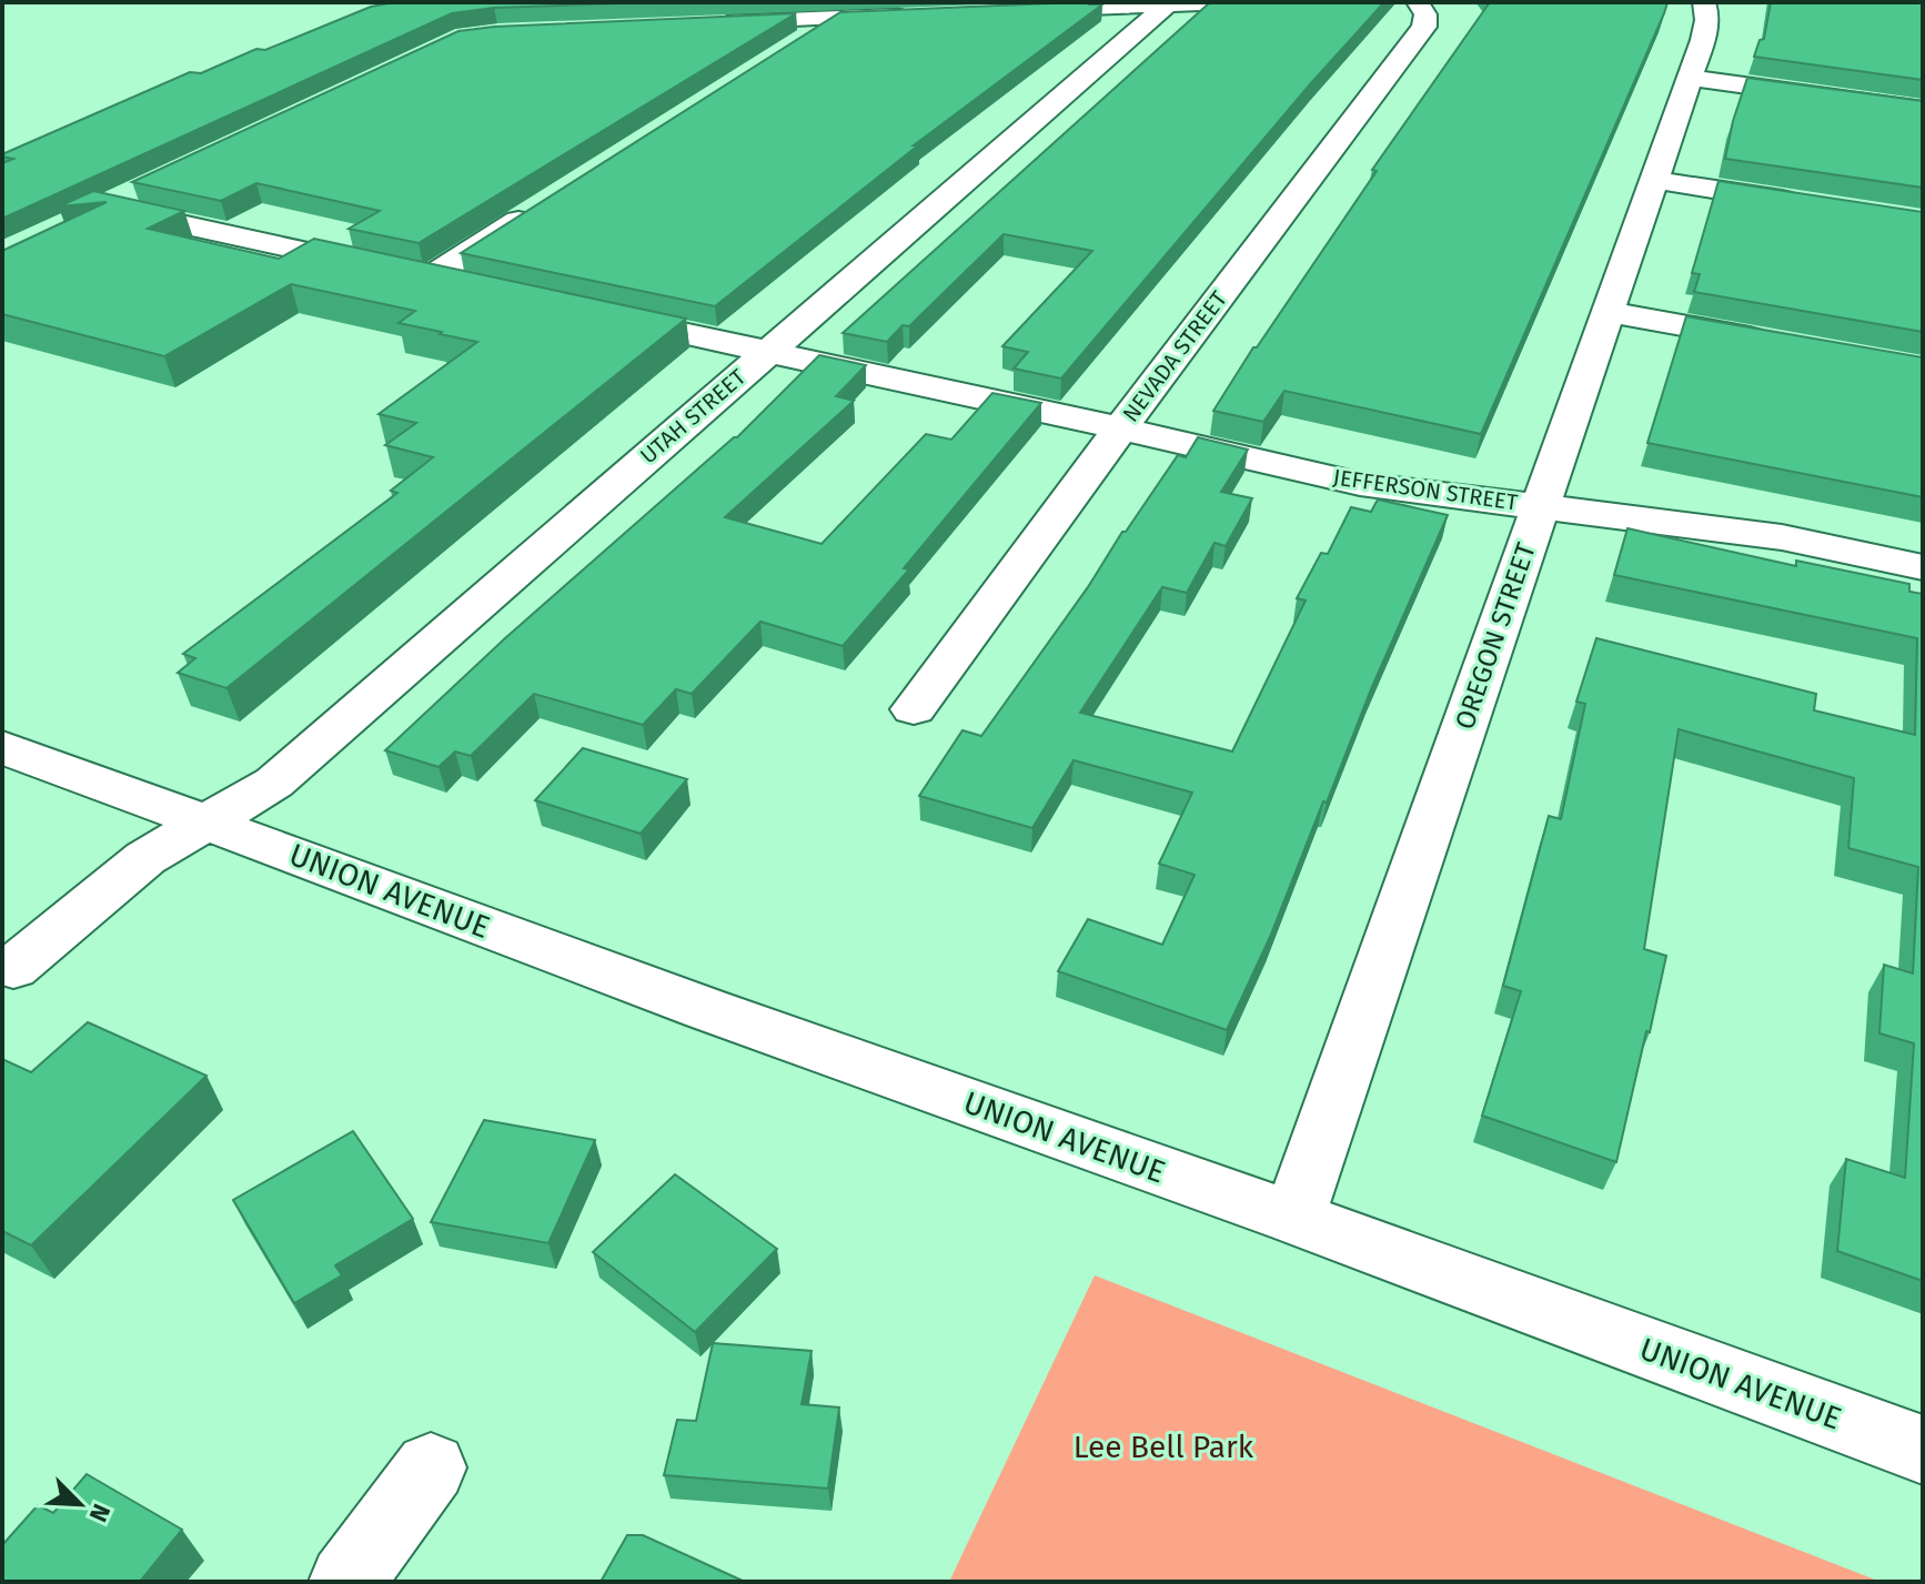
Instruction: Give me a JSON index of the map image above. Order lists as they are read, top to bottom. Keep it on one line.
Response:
{"streets":{"street":["NEVADA STREET","UTAH STREET","JEFFERSON STREET","OREGON STREET","UNION AVENUE"]},"crossings":[["NEVADA STREET","JEFFERSON STREET"],["UTAH STREET","JEFFERSON STREET"],["UTAH STREET","UNION AVENUE"],["JEFFERSON STREET","OREGON STREET"],["OREGON STREET","UNION AVENUE"]],"parks":["Lee Bell Park"],"north":"bottom right"}
